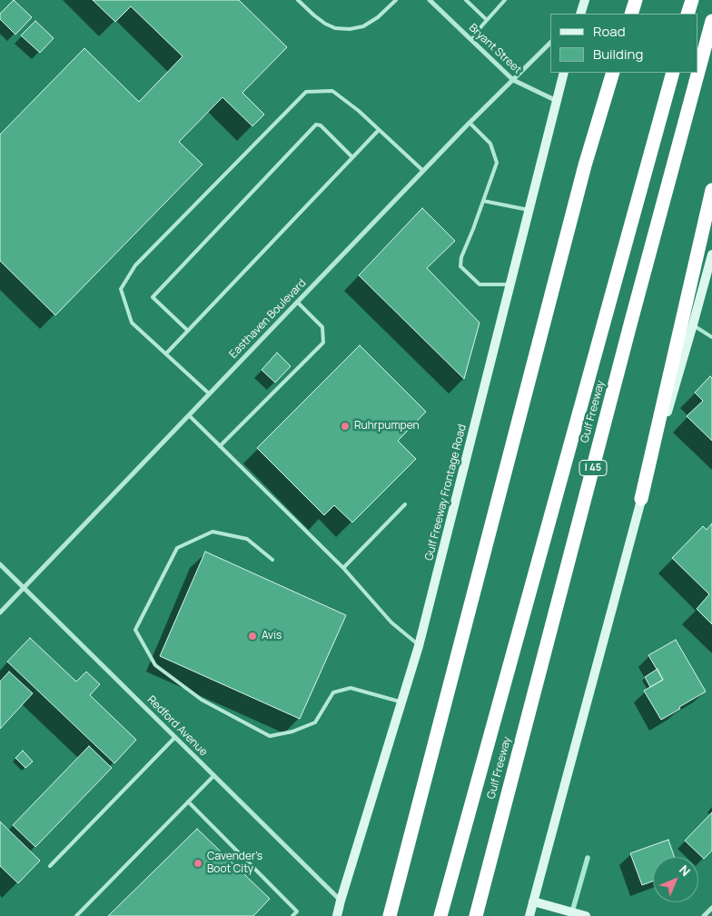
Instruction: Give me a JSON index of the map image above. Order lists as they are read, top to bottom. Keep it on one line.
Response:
{"streets":{"highway":["Gulf Freeway","I 45"],"main road":["Gulf Freeway Frontage Road"],"street":["Bryant Street","Easthaven Boulevard","Redford Avenue"]},"crossings":[["Bryant Street","Easthaven Boulevard"],["Bryant Street","Gulf Freeway Frontage Road"],["Easthaven Boulevard","Redford Avenue"],["Gulf Freeway Frontage Road","Redford Avenue"]],"places":["Ruhrpumpen","Avis","Cavender's Boot City"],"legend":["Road","Building"],"north":"top right"}
